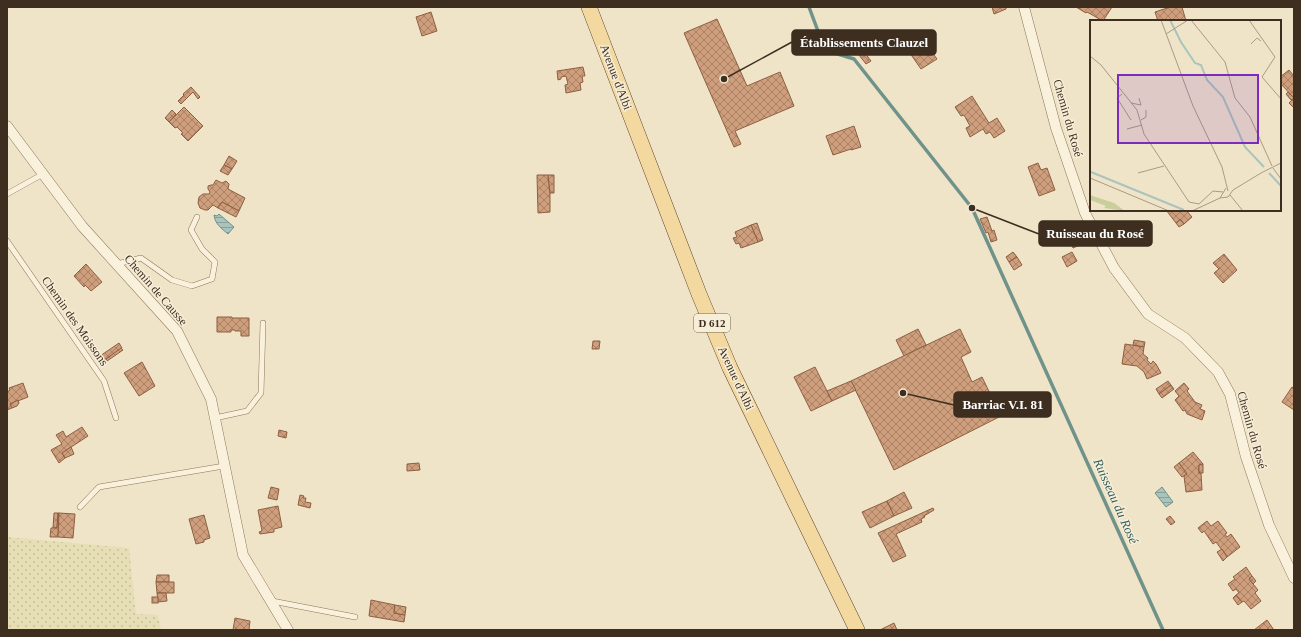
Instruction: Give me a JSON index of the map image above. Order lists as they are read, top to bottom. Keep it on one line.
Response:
{"streets":{"main road":["Avenue d'Albi","D 612"],"street":["Chemin du Rosé","Chemin de Causse"],"lane":["Chemin des Moissons"]},"water":["Ruisseau du Rosé"],"places":["Établissements Clauzel","Ruisseau du Rosé","Barriac V.I. 81"]}
